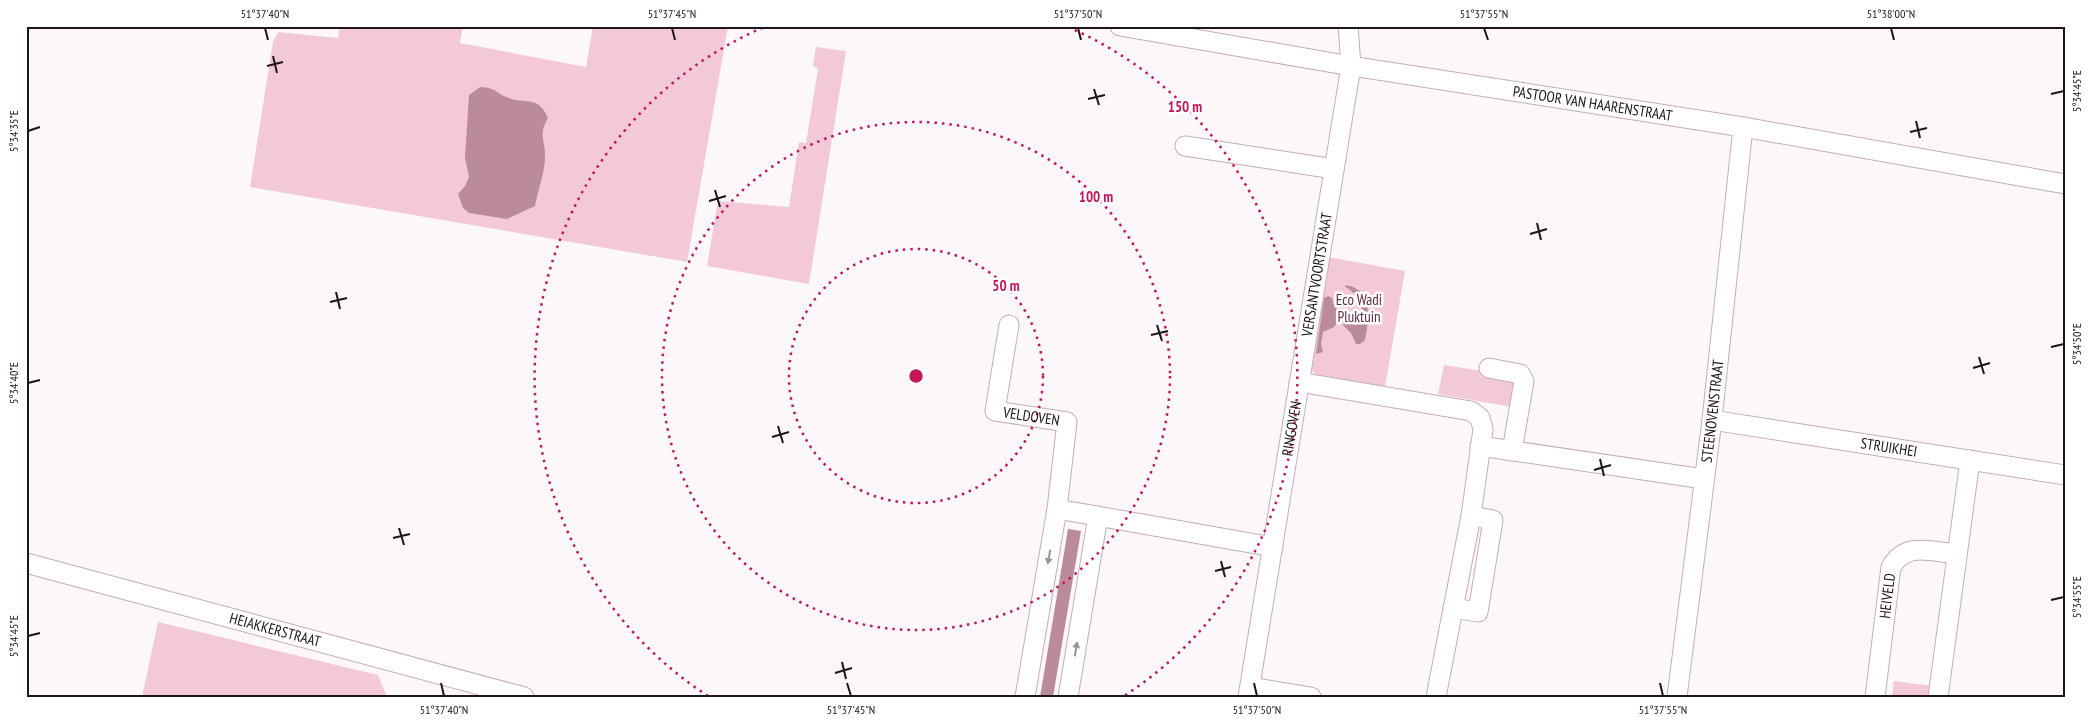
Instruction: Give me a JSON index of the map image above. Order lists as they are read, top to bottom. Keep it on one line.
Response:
{"streets":{"street":["PASTOOR VAN HAARENSTRAAT","VERSANTVOORTSTRAAT","STEENOVENSTRAAT","VELDOVEN","RINGOVEN","STRUIKHEI","HEIVELD","HEIAKKERSTRAAT"]},"crossings":[["PASTOOR VAN HAARENSTRAAT","VERSANTVOORTSTRAAT"],["PASTOOR VAN HAARENSTRAAT","STEENOVENSTRAAT"],["VERSANTVOORTSTRAAT","RINGOVEN"],["STEENOVENSTRAAT","STRUIKHEI"]],"parks":["Eco Wadi Pluktuin"],"coordinates":["51°37'40\"N","51°37'45\"N","51°37'50\"N","51°37'55\"N","51°38'00\"N","5°34'45\"E","5°34'35\"E","5°34'50\"E","5°34'40\"E","5°34'55\"E"],"rings":["150 m","100 m","50 m"]}
